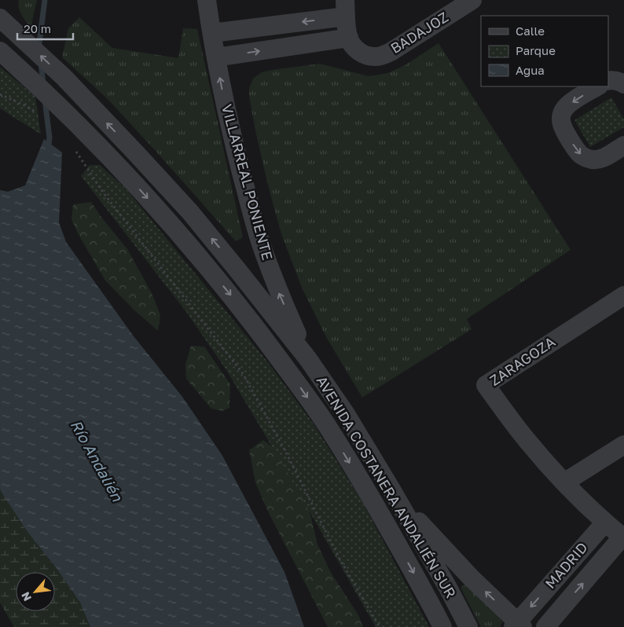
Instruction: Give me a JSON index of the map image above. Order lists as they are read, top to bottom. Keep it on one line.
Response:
{"streets":{"street":["BADAJOZ","VILLARREAL PONIENTE","ZARAGOZA","AVENIDA COSTANERA ANDALIÉN SUR","MADRID"]},"crossings":[["BADAJOZ","VILLARREAL PONIENTE"],["VILLARREAL PONIENTE","AVENIDA COSTANERA ANDALIÉN SUR"],["ZARAGOZA","MADRID"]],"one_way":["VILLARREAL PONIENTE"],"water":["Río Andalién"],"legend":["Calle","Parque","Agua"],"scale_bar":"20 m","north":"bottom left"}
